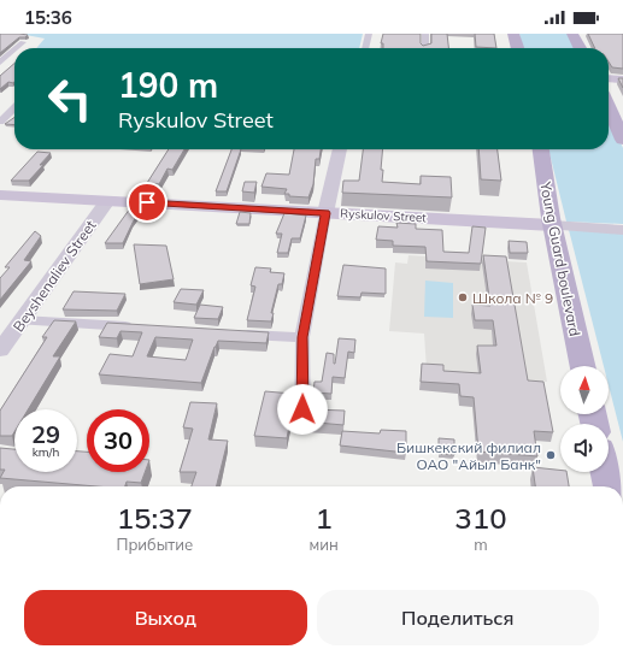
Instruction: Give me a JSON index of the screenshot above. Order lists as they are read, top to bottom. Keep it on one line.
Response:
{"streets":{"main road":["Ryskulov Street","Young Guard boulevard"],"street":["Beyshenaliev Street"]},"crossings":[["Ryskulov Street","Young Guard boulevard"],["Ryskulov Street","Beyshenaliev Street"]],"places":["Школа № 9","Бишкекский филиал ОАО \"Айыл Банк\""],"north":"top","page":{"status":"15:36","turn":["190 m","Ryskulov Street"],"speed":"29 km/h","limit":"30","eta":["15:37","Прибытие","1","мин","310","m"],"buttons":["Выход","Поделиться"]}}
